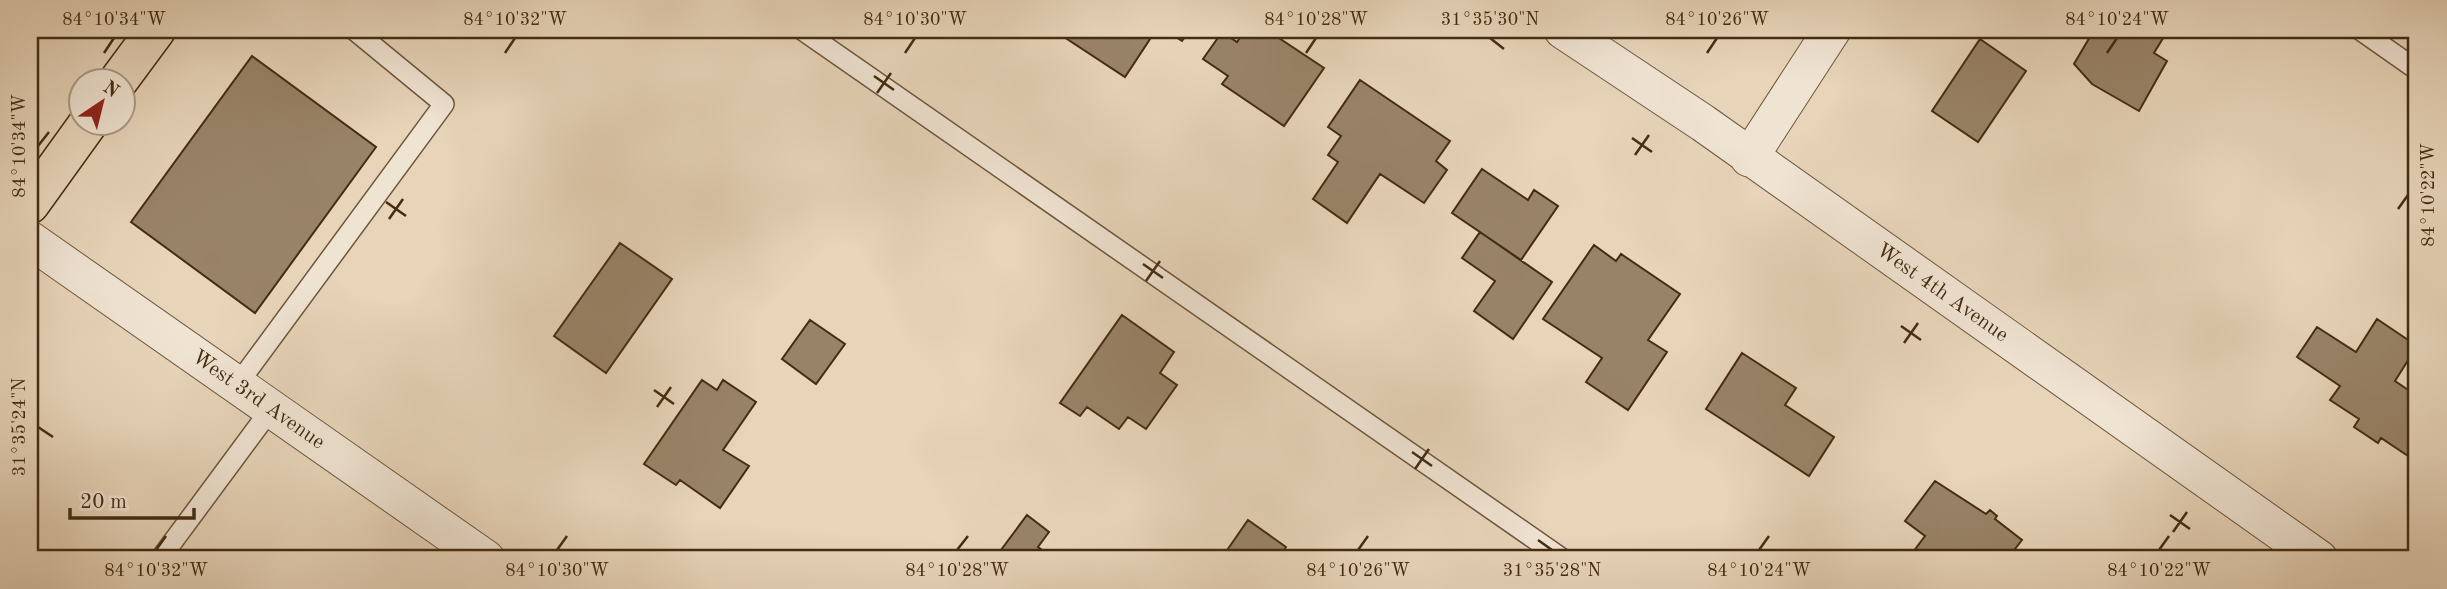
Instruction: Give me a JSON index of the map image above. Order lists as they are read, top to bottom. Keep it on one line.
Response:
{"streets":{"street":["West 4th Avenue","West 3rd Avenue"]},"scale_bar":"20 m","north":"top right","coordinates":["84°10'34\"W","84°10'32\"W","84°10'30\"W","84°10'28\"W","31°35'30\"N","84°10'26\"W","84°10'24\"W","84°10'22\"W","31°35'24\"N","31°35'28\"N"]}
